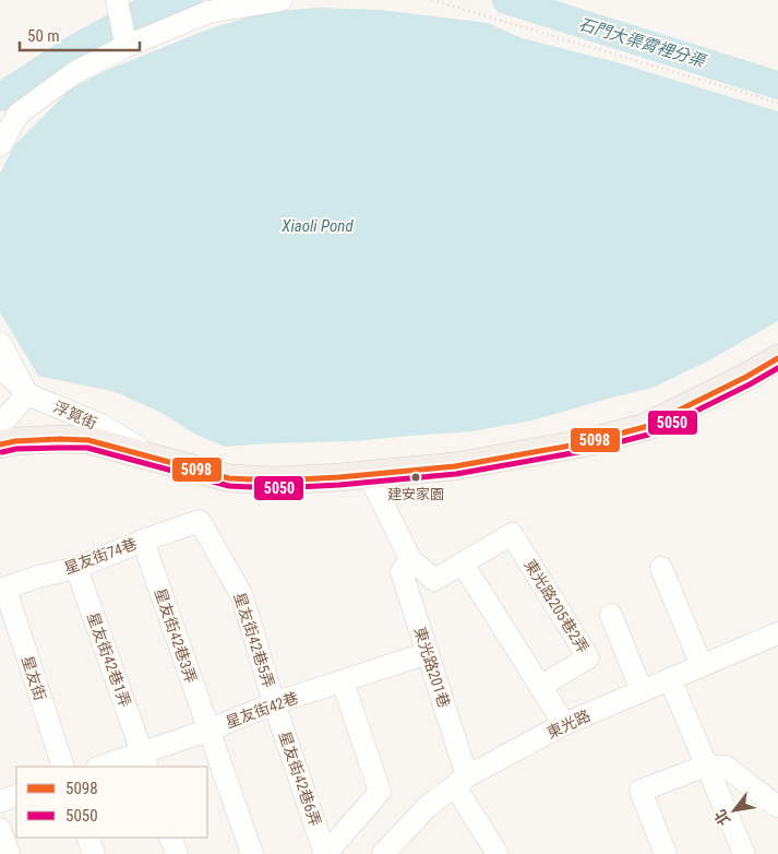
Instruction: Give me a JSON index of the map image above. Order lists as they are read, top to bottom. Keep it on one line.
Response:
{"streets":{"street":["浮筧街","星友街74巷","東光路205巷2弄","星友街42巷3弄","星友街42巷5弄","星友街42巷1弄","東光路201巷","星友街","星友街42巷","東光路","星友街42巷6弄"]},"crossings":[["星友街74巷","星友街42巷3弄"],["星友街74巷","星友街42巷5弄"],["星友街74巷","星友街42巷1弄"],["星友街74巷","星友街"],["星友街42巷3弄","星友街42巷"],["星友街42巷5弄","星友街42巷"],["星友街42巷5弄","星友街42巷6弄"],["星友街42巷1弄","星友街42巷"],["東光路201巷","星友街42巷"],["東光路201巷","東光路"],["星友街42巷","星友街42巷6弄"]],"water":["石門大渠霄裡分渠","Xiaoli Pond"],"places":["建安家園"],"lines":["transit line 5098","transit line 5050"],"legend":["5098","5050"],"scale_bar":"50 m","north":"bottom left"}
